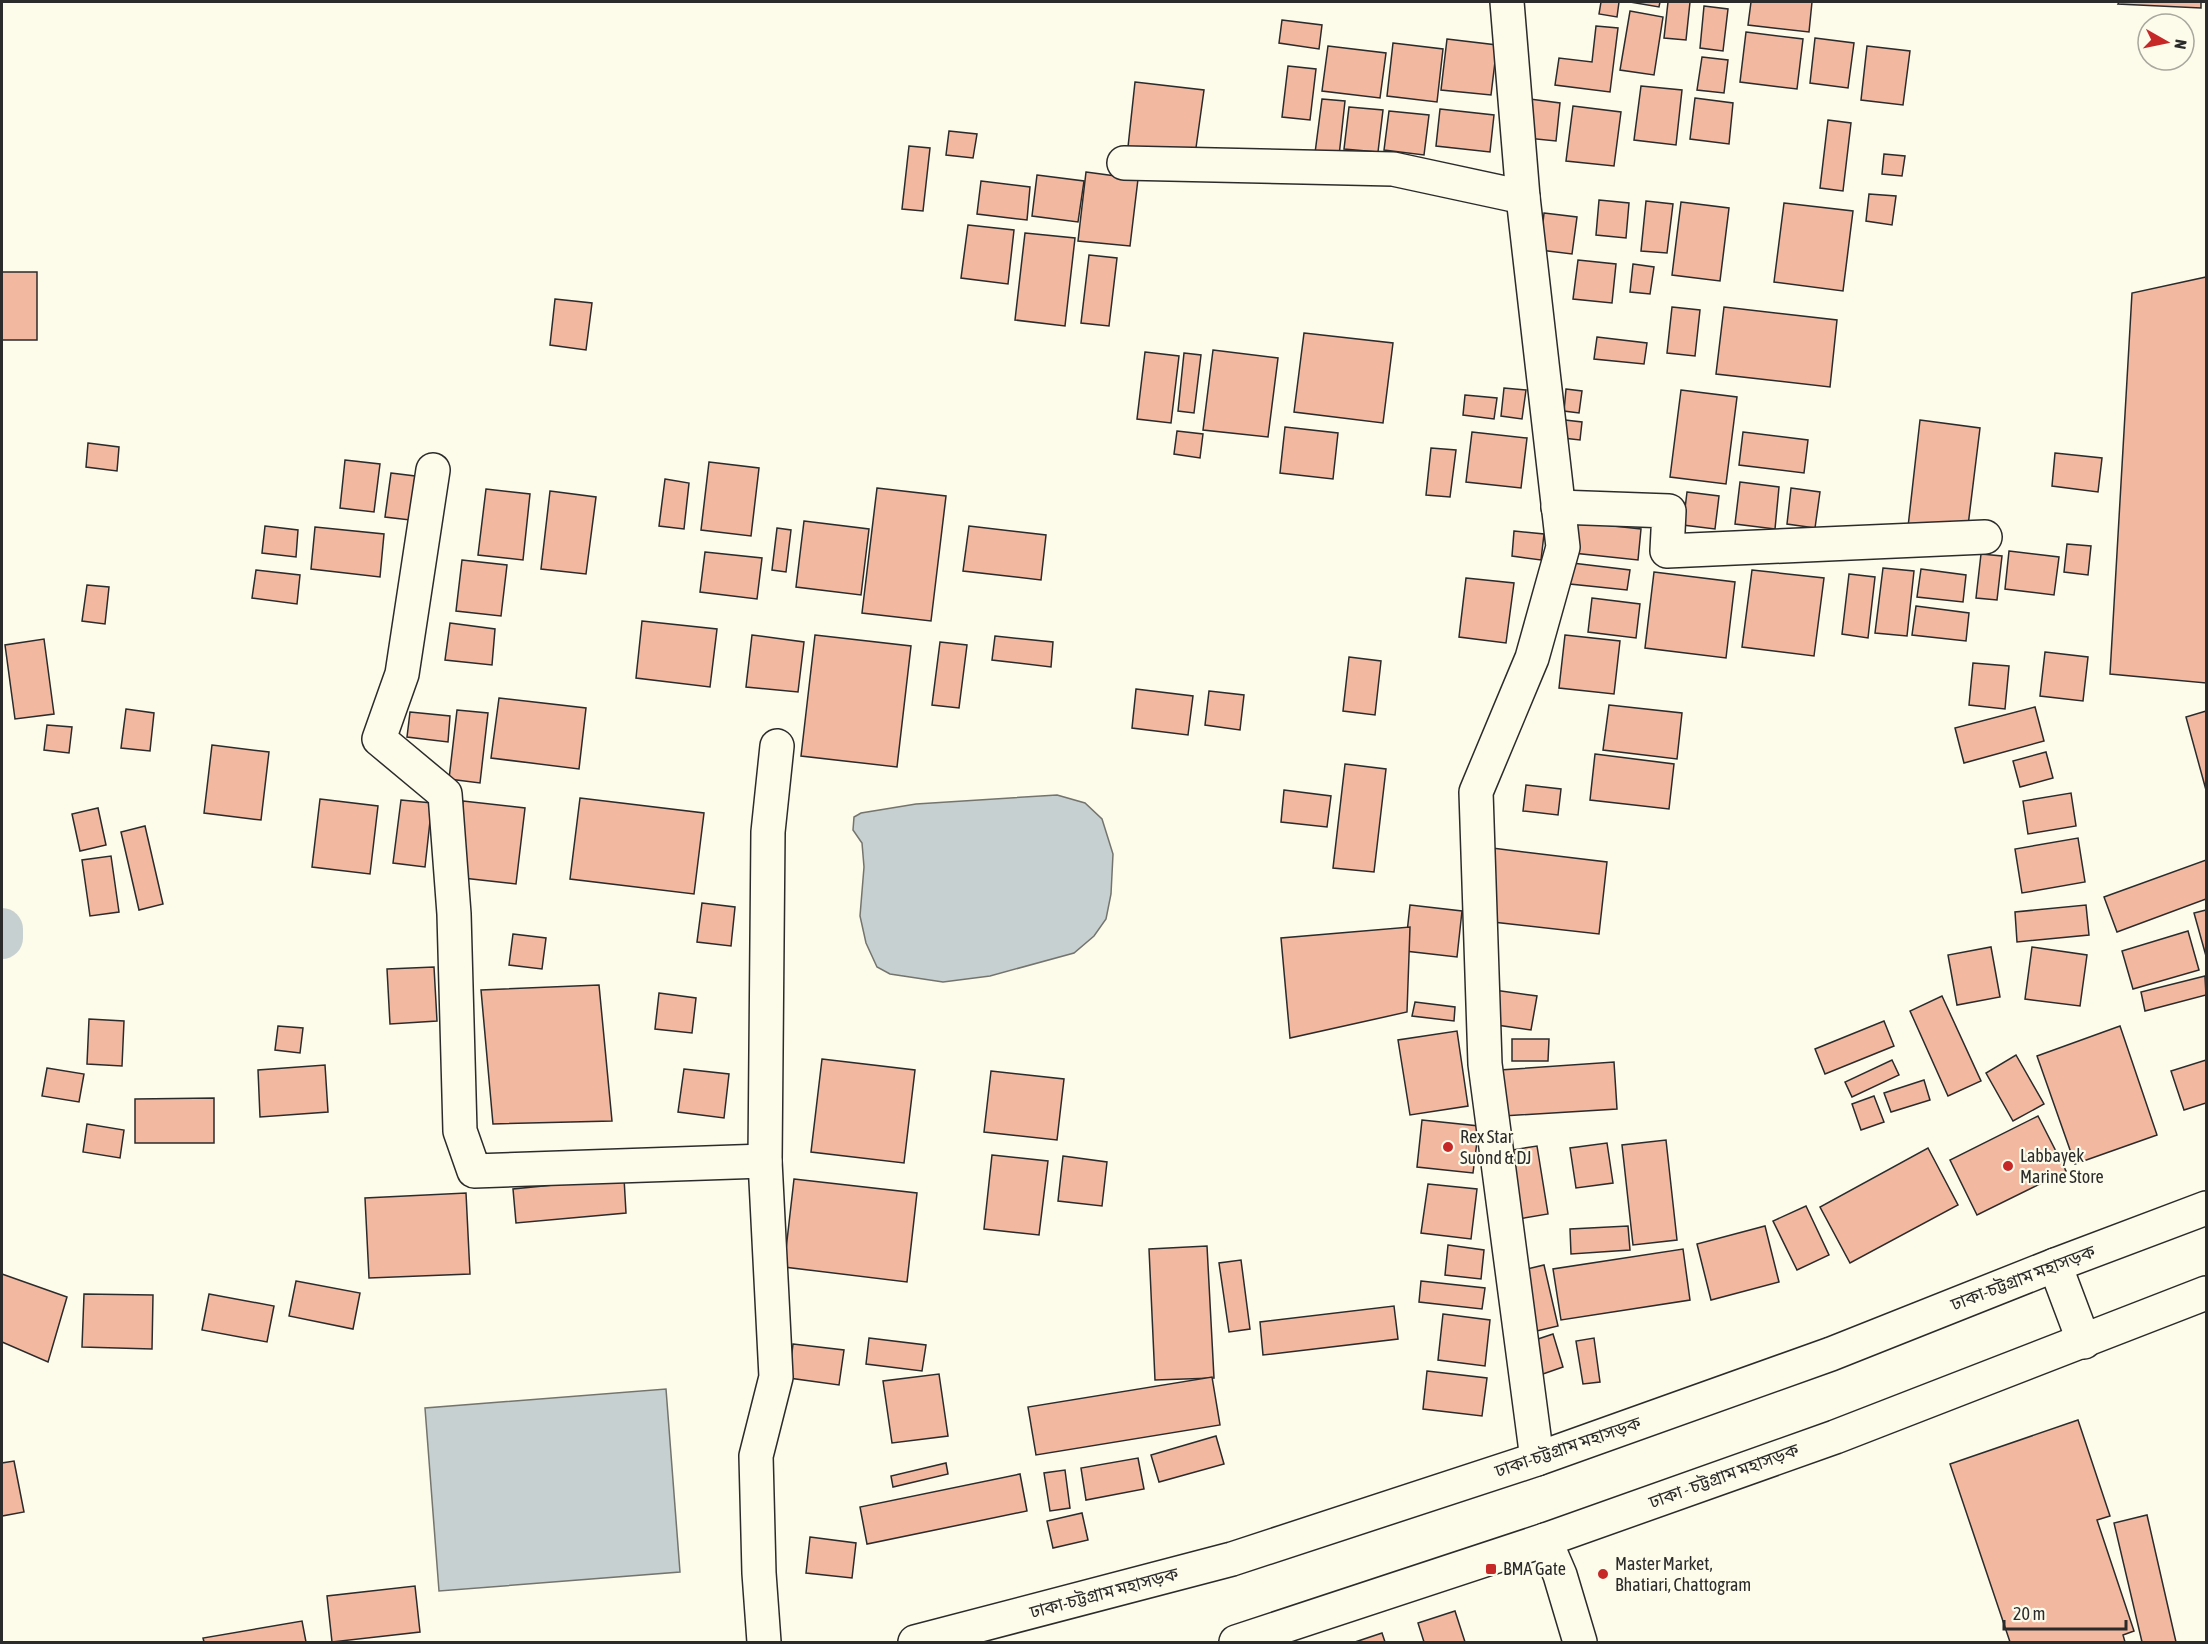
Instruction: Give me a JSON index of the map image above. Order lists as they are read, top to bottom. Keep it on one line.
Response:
{"streets":{"main road":["ঢাকা-চট্টগ্রাম মহাসড়ক","ঢাকা - চট্টগ্রাম মহাসড়ক"]},"places":{"other":["Rex Star Suond & DJ","Labbayek Marine Store","Master Market, Bhatiari, Chattogram"],"transit":["BMA Gate"]},"scale_bar":"20 m","north":"right"}
